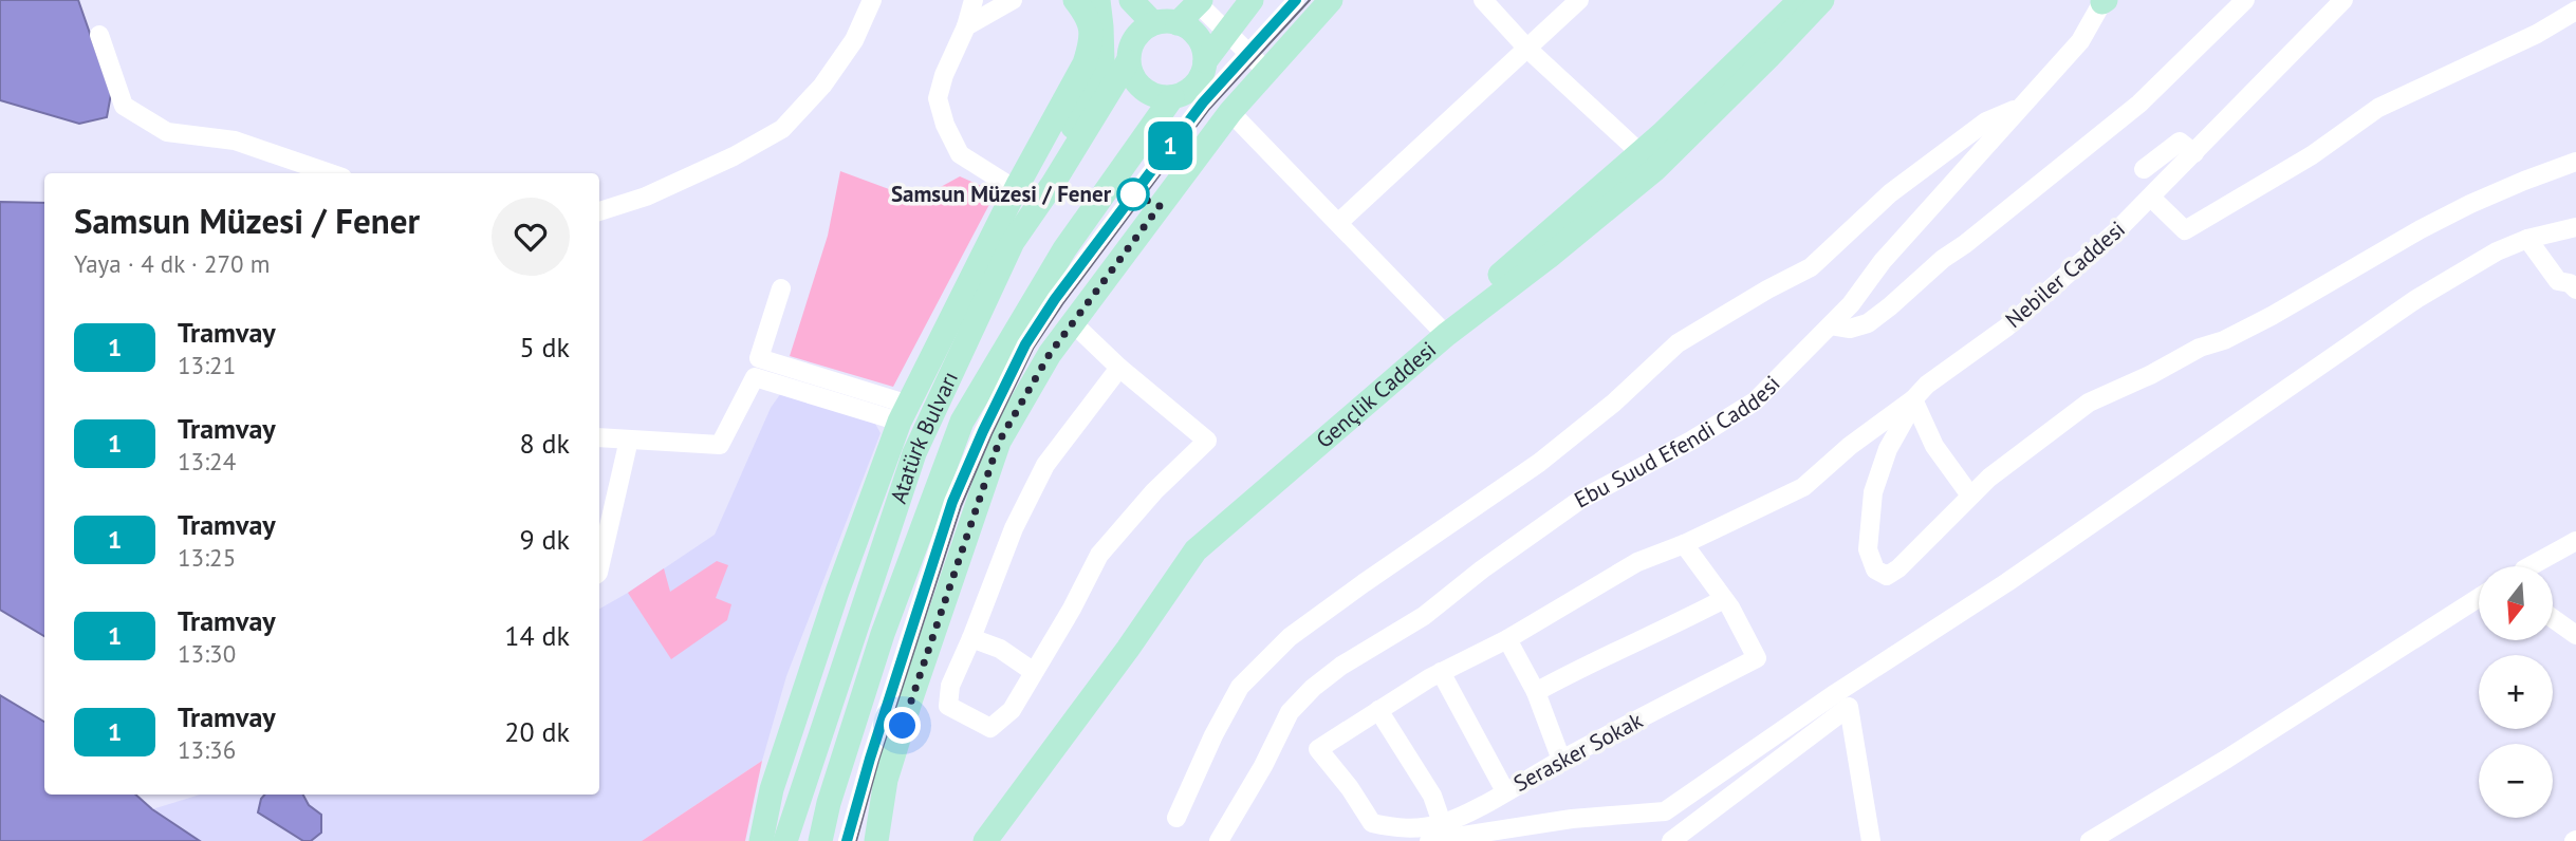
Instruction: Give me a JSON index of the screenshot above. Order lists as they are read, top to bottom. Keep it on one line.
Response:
{"streets":{"main road":["Gençlik Caddesi","Atatürk Bulvarı"],"street":["Nebiler Caddesi","Ebu Suud Efendi Caddesi","Serasker Sokak"]},"places":["Samsun Müzesi / Fener"],"lines":["tram line 1"],"north":"bottom","page":{"on_map":"1","heading":["Samsun Müzesi / Fener","Yaya · 4 dk · 270 m"],"list":[{"mark":"1","name":"Tramvay","note":"13:21","value":"5 dk"},{"mark":"1","name":"Tramvay","note":"13:24","value":"8 dk"},{"mark":"1","name":"Tramvay","note":"13:25","value":"9 dk"},{"mark":"1","name":"Tramvay","note":"13:30","value":"14 dk"},{"mark":"1","name":"Tramvay","note":"13:36","value":"20 dk"}],"map_buttons":["+","−"]}}
